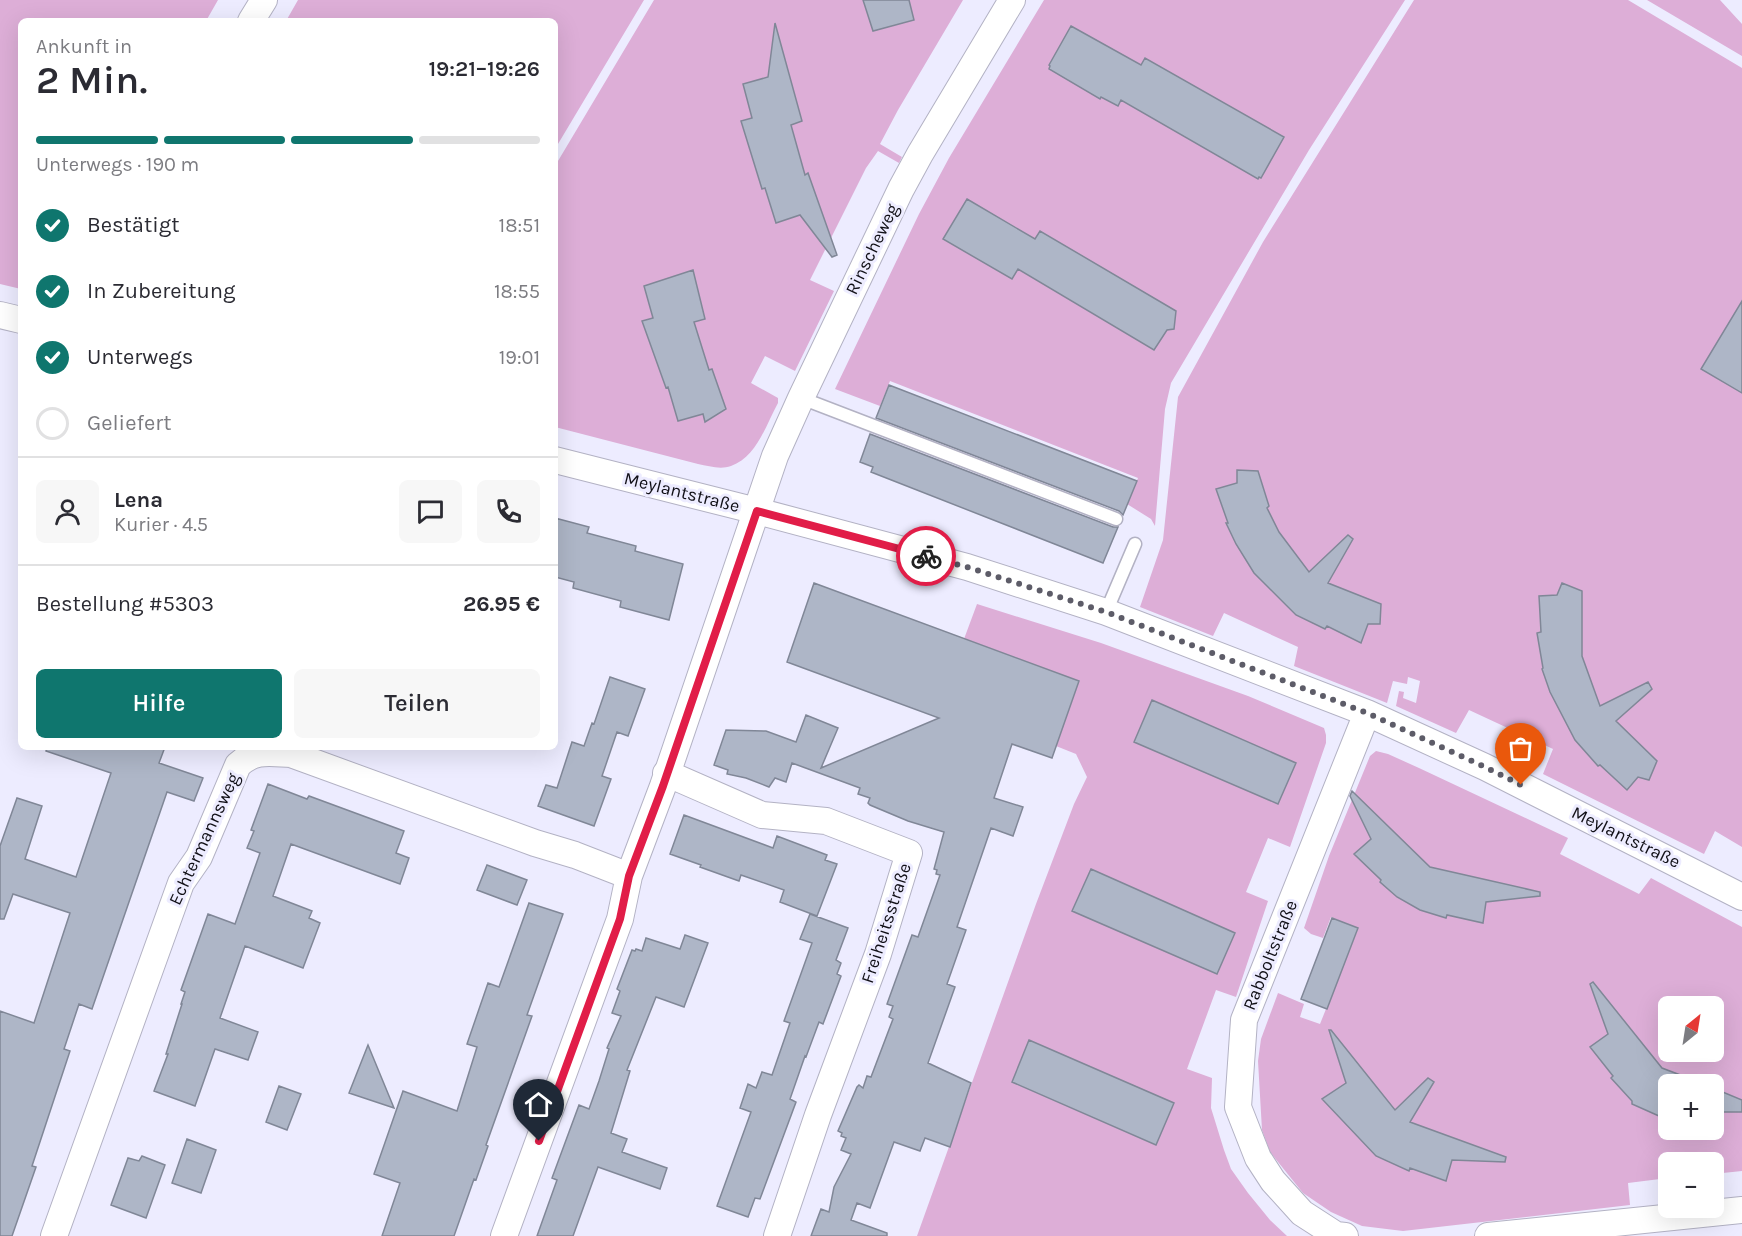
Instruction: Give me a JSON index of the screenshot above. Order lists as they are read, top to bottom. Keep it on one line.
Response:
{"streets":{"street":["Rinscheweg","Meylantstraße","Echtermannsweg","Freiheitsstraße","Rabboltstraße"]},"crossings":[["Rinscheweg","Meylantstraße"],["Rinscheweg","Echtermannsweg"],["Rinscheweg","Freiheitsstraße"],["Meylantstraße","Rabboltstraße"]],"north":"top right","page":{"heading":["2 Min.","Ankunft in","19:21–19:26"],"panel":["Lena","Kurier · 4.5","Bestellung #5303","26.95 €"],"bar":"Unterwegs · 190 m","list":[["Bestätigt","18:51"],["In Zubereitung","18:55"],["Unterwegs","19:01"],"Geliefert"],"buttons":["Hilfe","Teilen"],"map_buttons":["+","−"]}}
